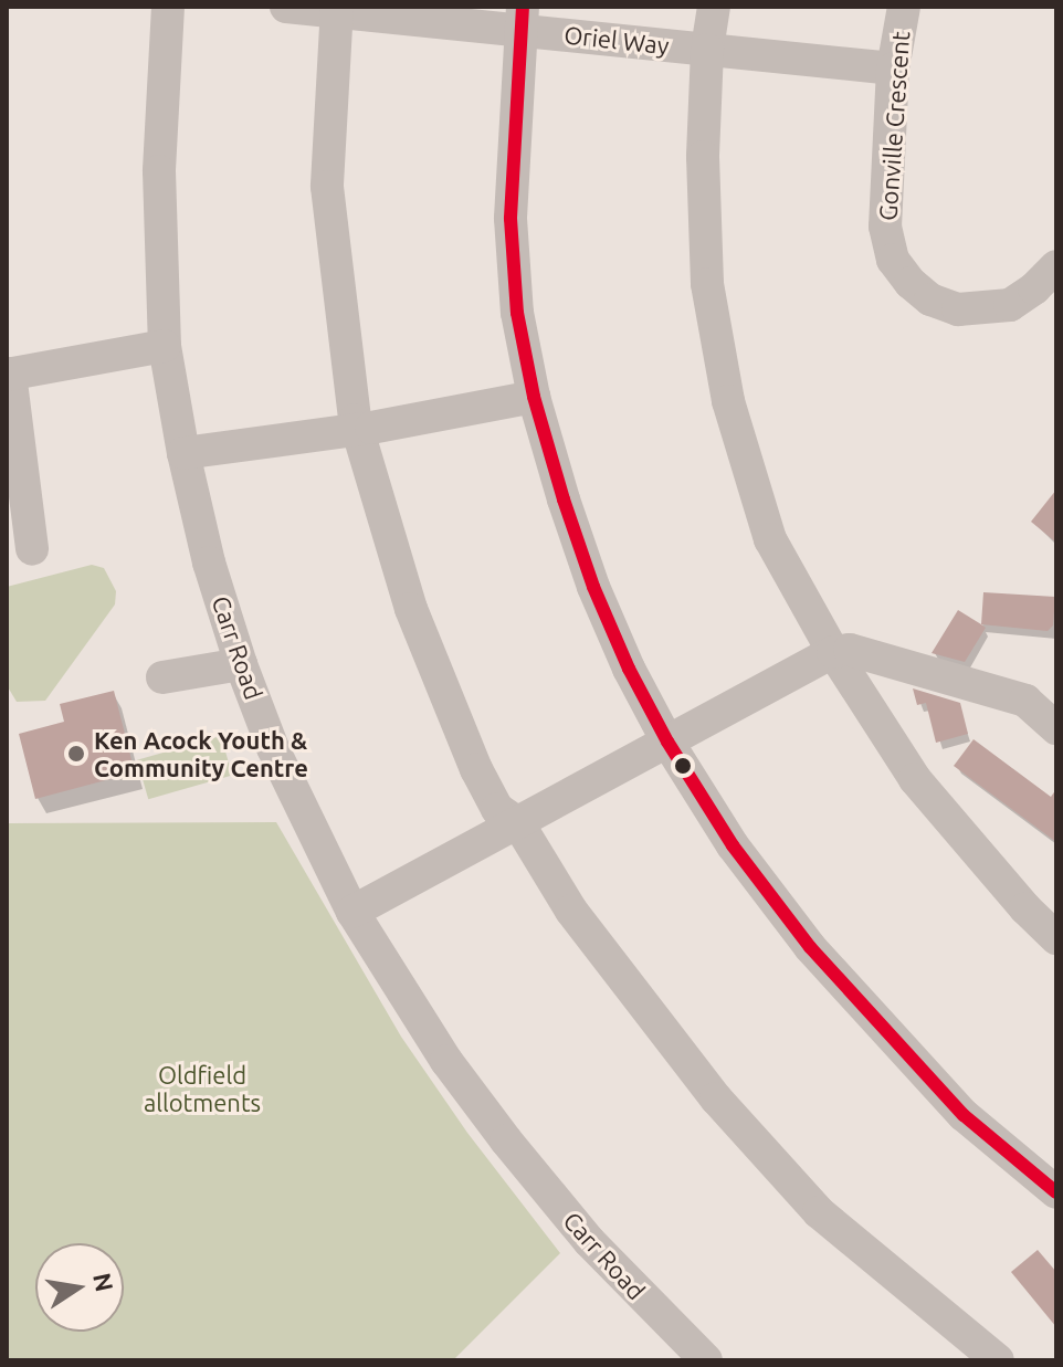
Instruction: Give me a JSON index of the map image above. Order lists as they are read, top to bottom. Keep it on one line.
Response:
{"streets":{"street":["Oriel Way","Gonville Crescent","Carr Road"]},"crossings":[["Oriel Way","Gonville Crescent"]],"parks":["Oldfield allotments"],"places":["Ken Acock Youth & Community Centre"],"north":"right"}
